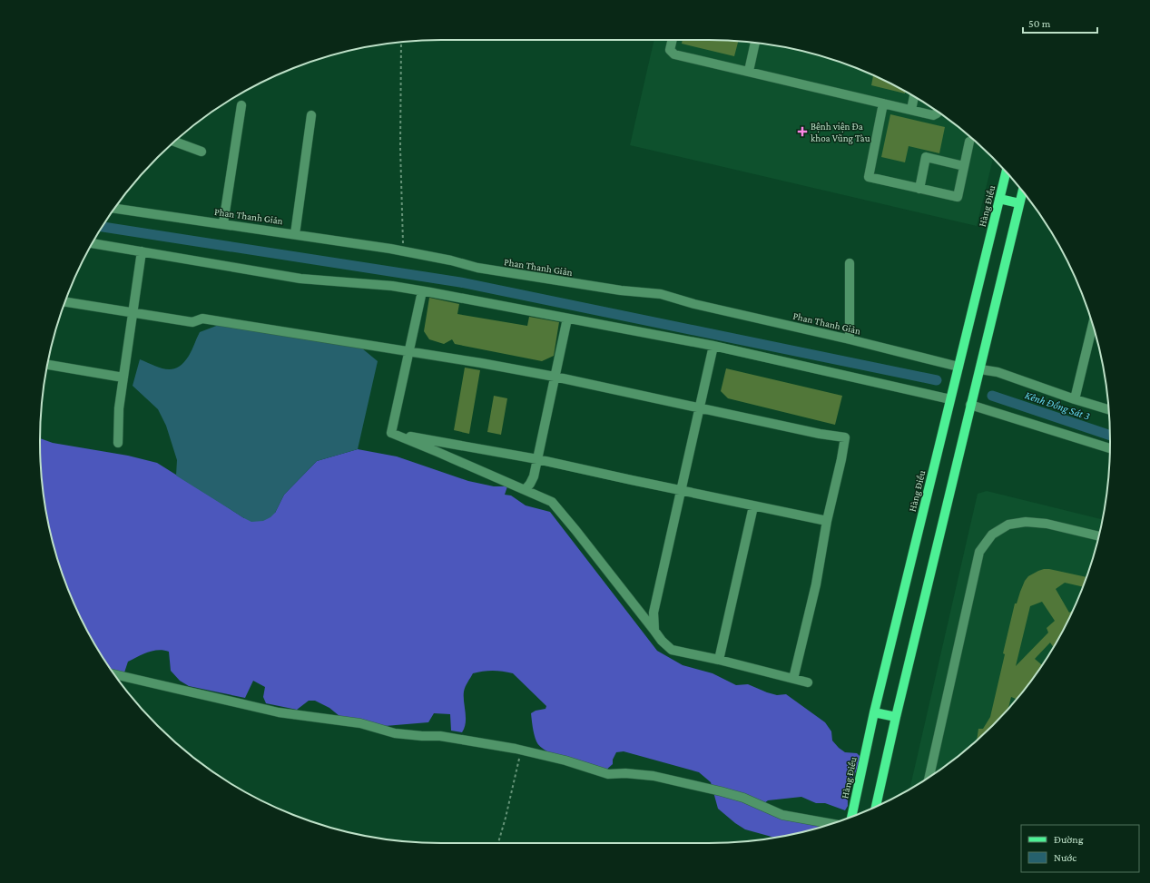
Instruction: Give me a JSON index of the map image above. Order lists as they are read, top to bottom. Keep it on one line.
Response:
{"streets":{"main road":["Hàng Điều"],"street":["Phan Thanh Giản"]},"crossings":[["Hàng Điều","Phan Thanh Giản"]],"water":["Kênh Đồng Sát 3"],"places":{"health":["Bệnh viện Đa khoa Vũng Tàu"]},"legend":["Đường","Nước"],"scale_bar":"50 m"}
